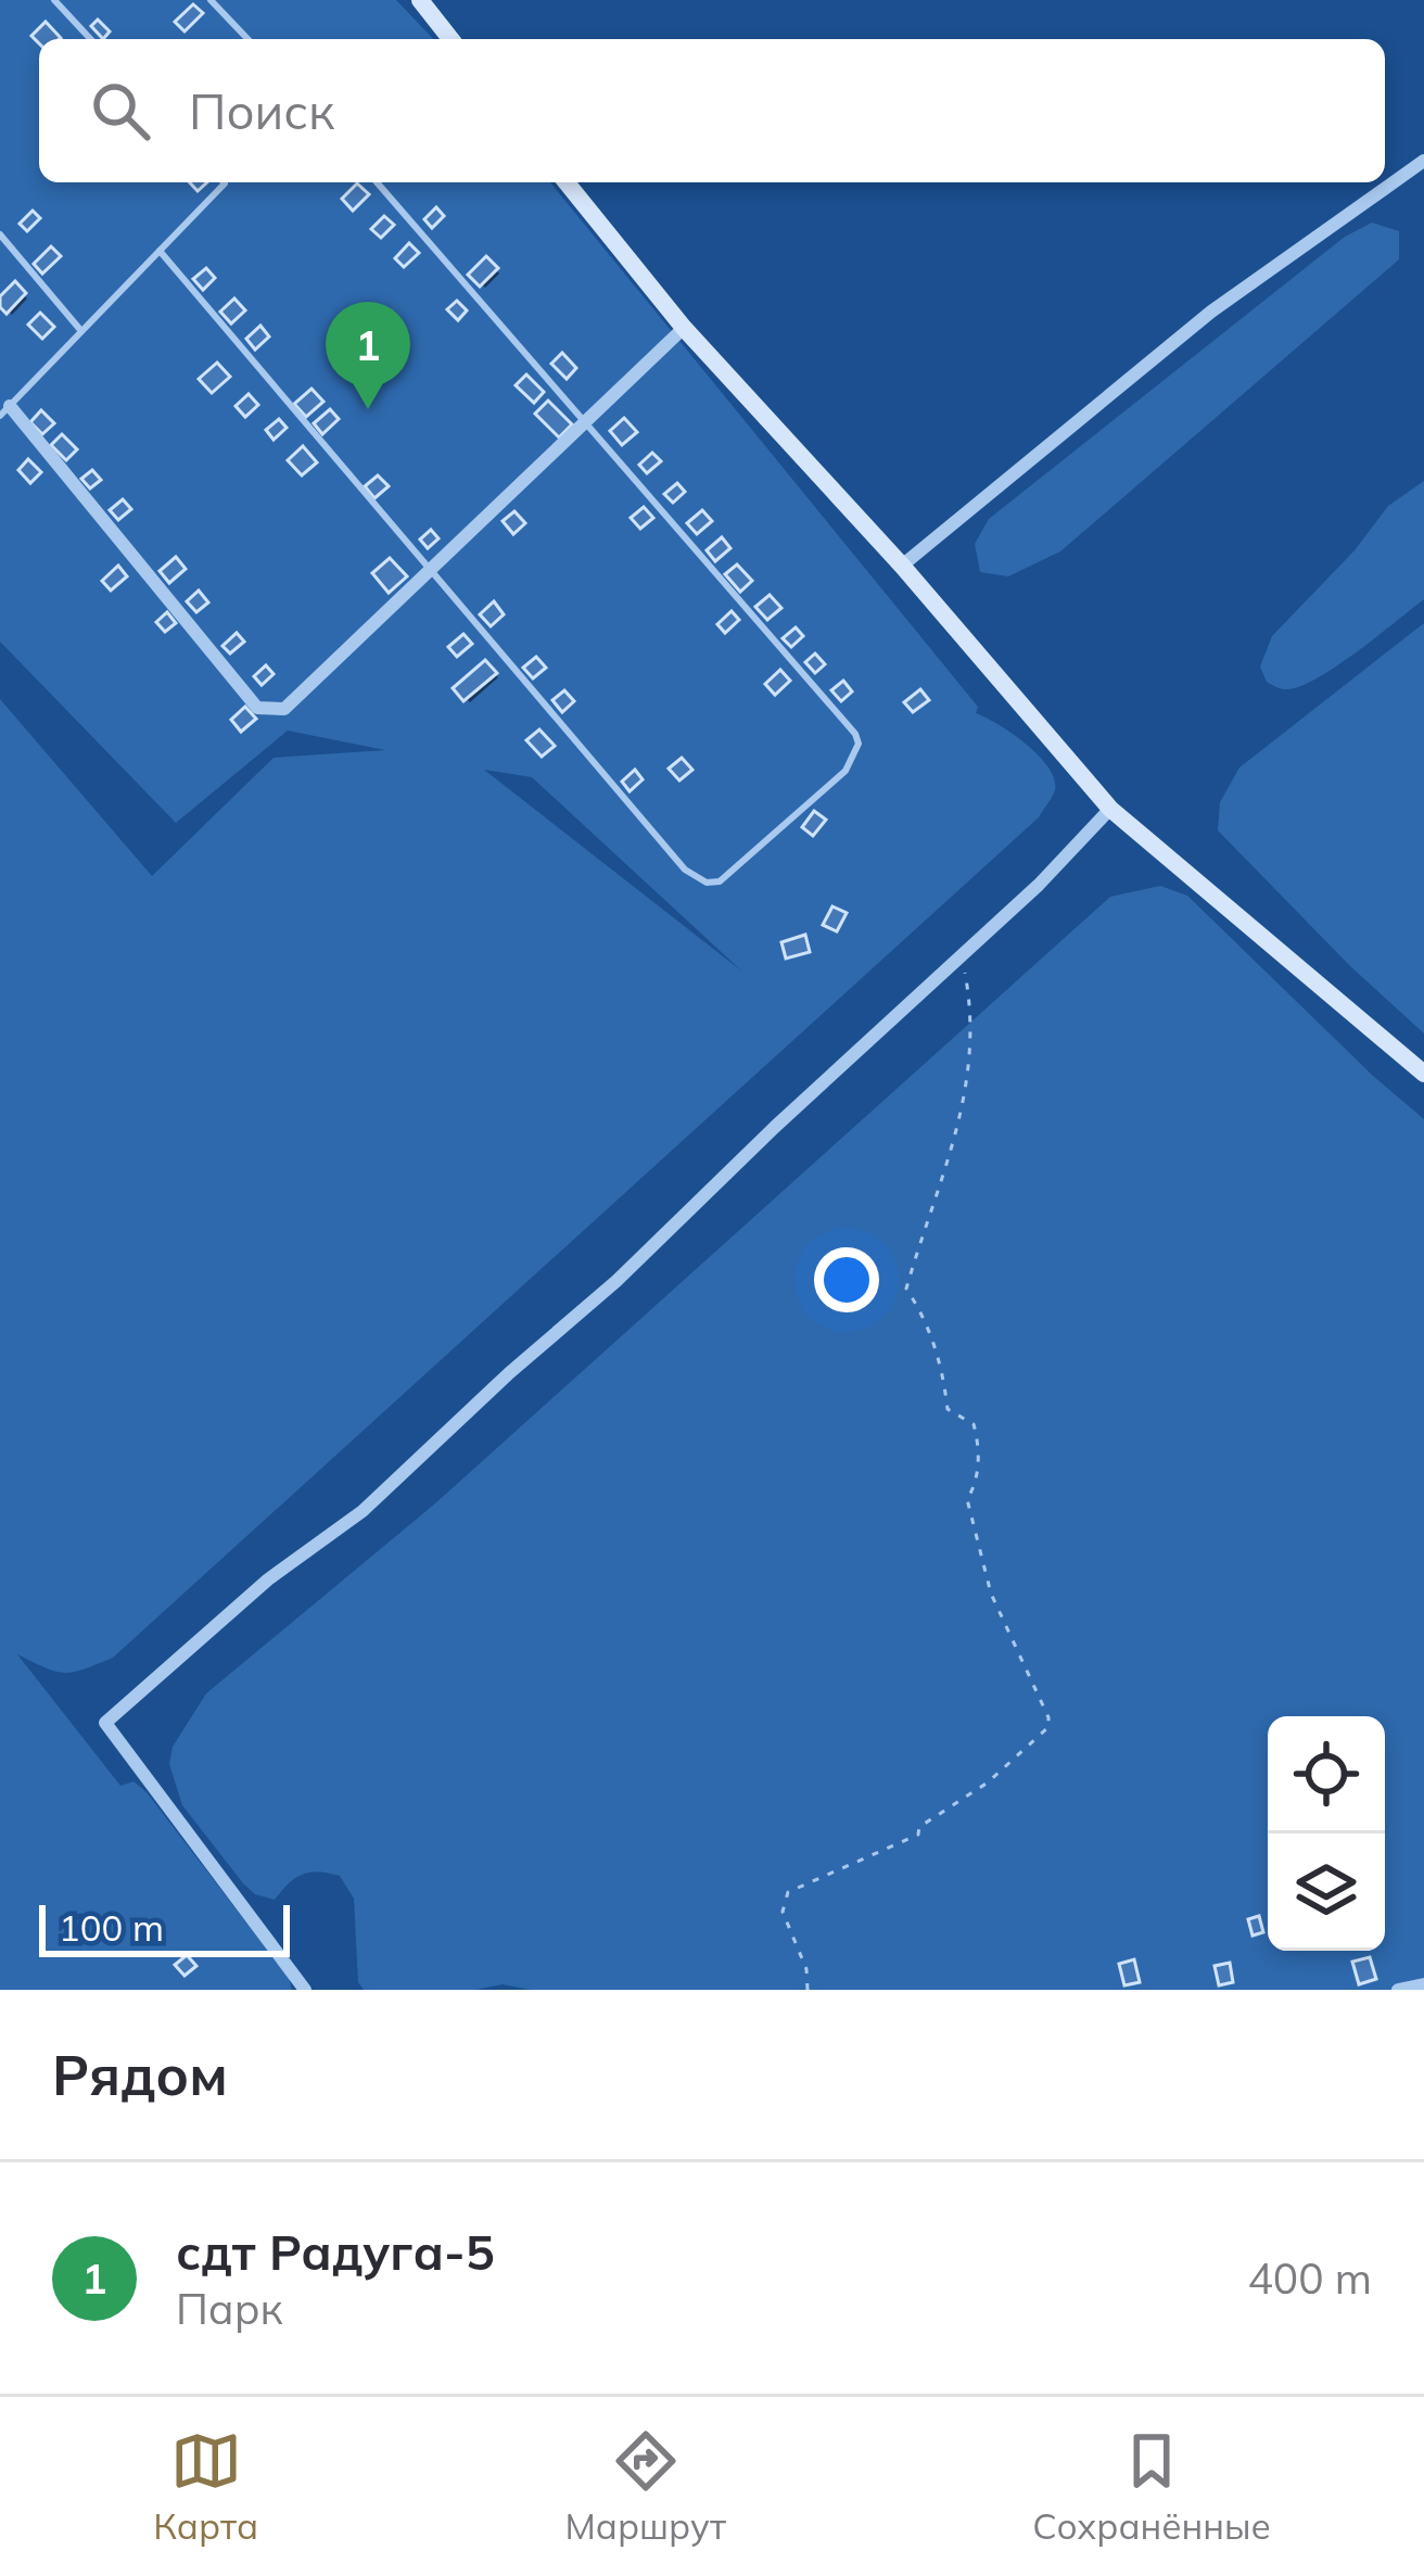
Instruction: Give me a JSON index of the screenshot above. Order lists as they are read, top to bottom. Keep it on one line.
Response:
{"scale_bar":"100 m","page":{"search":"Поиск","pins":"1","scale":"100 m","heading":"Рядом","list":[{"mark":"1","name":"сдт Радуга-5","note":"Парк","value":"400 m"}],"nav":["Карта","Маршрут","Сохранённые"]}}
